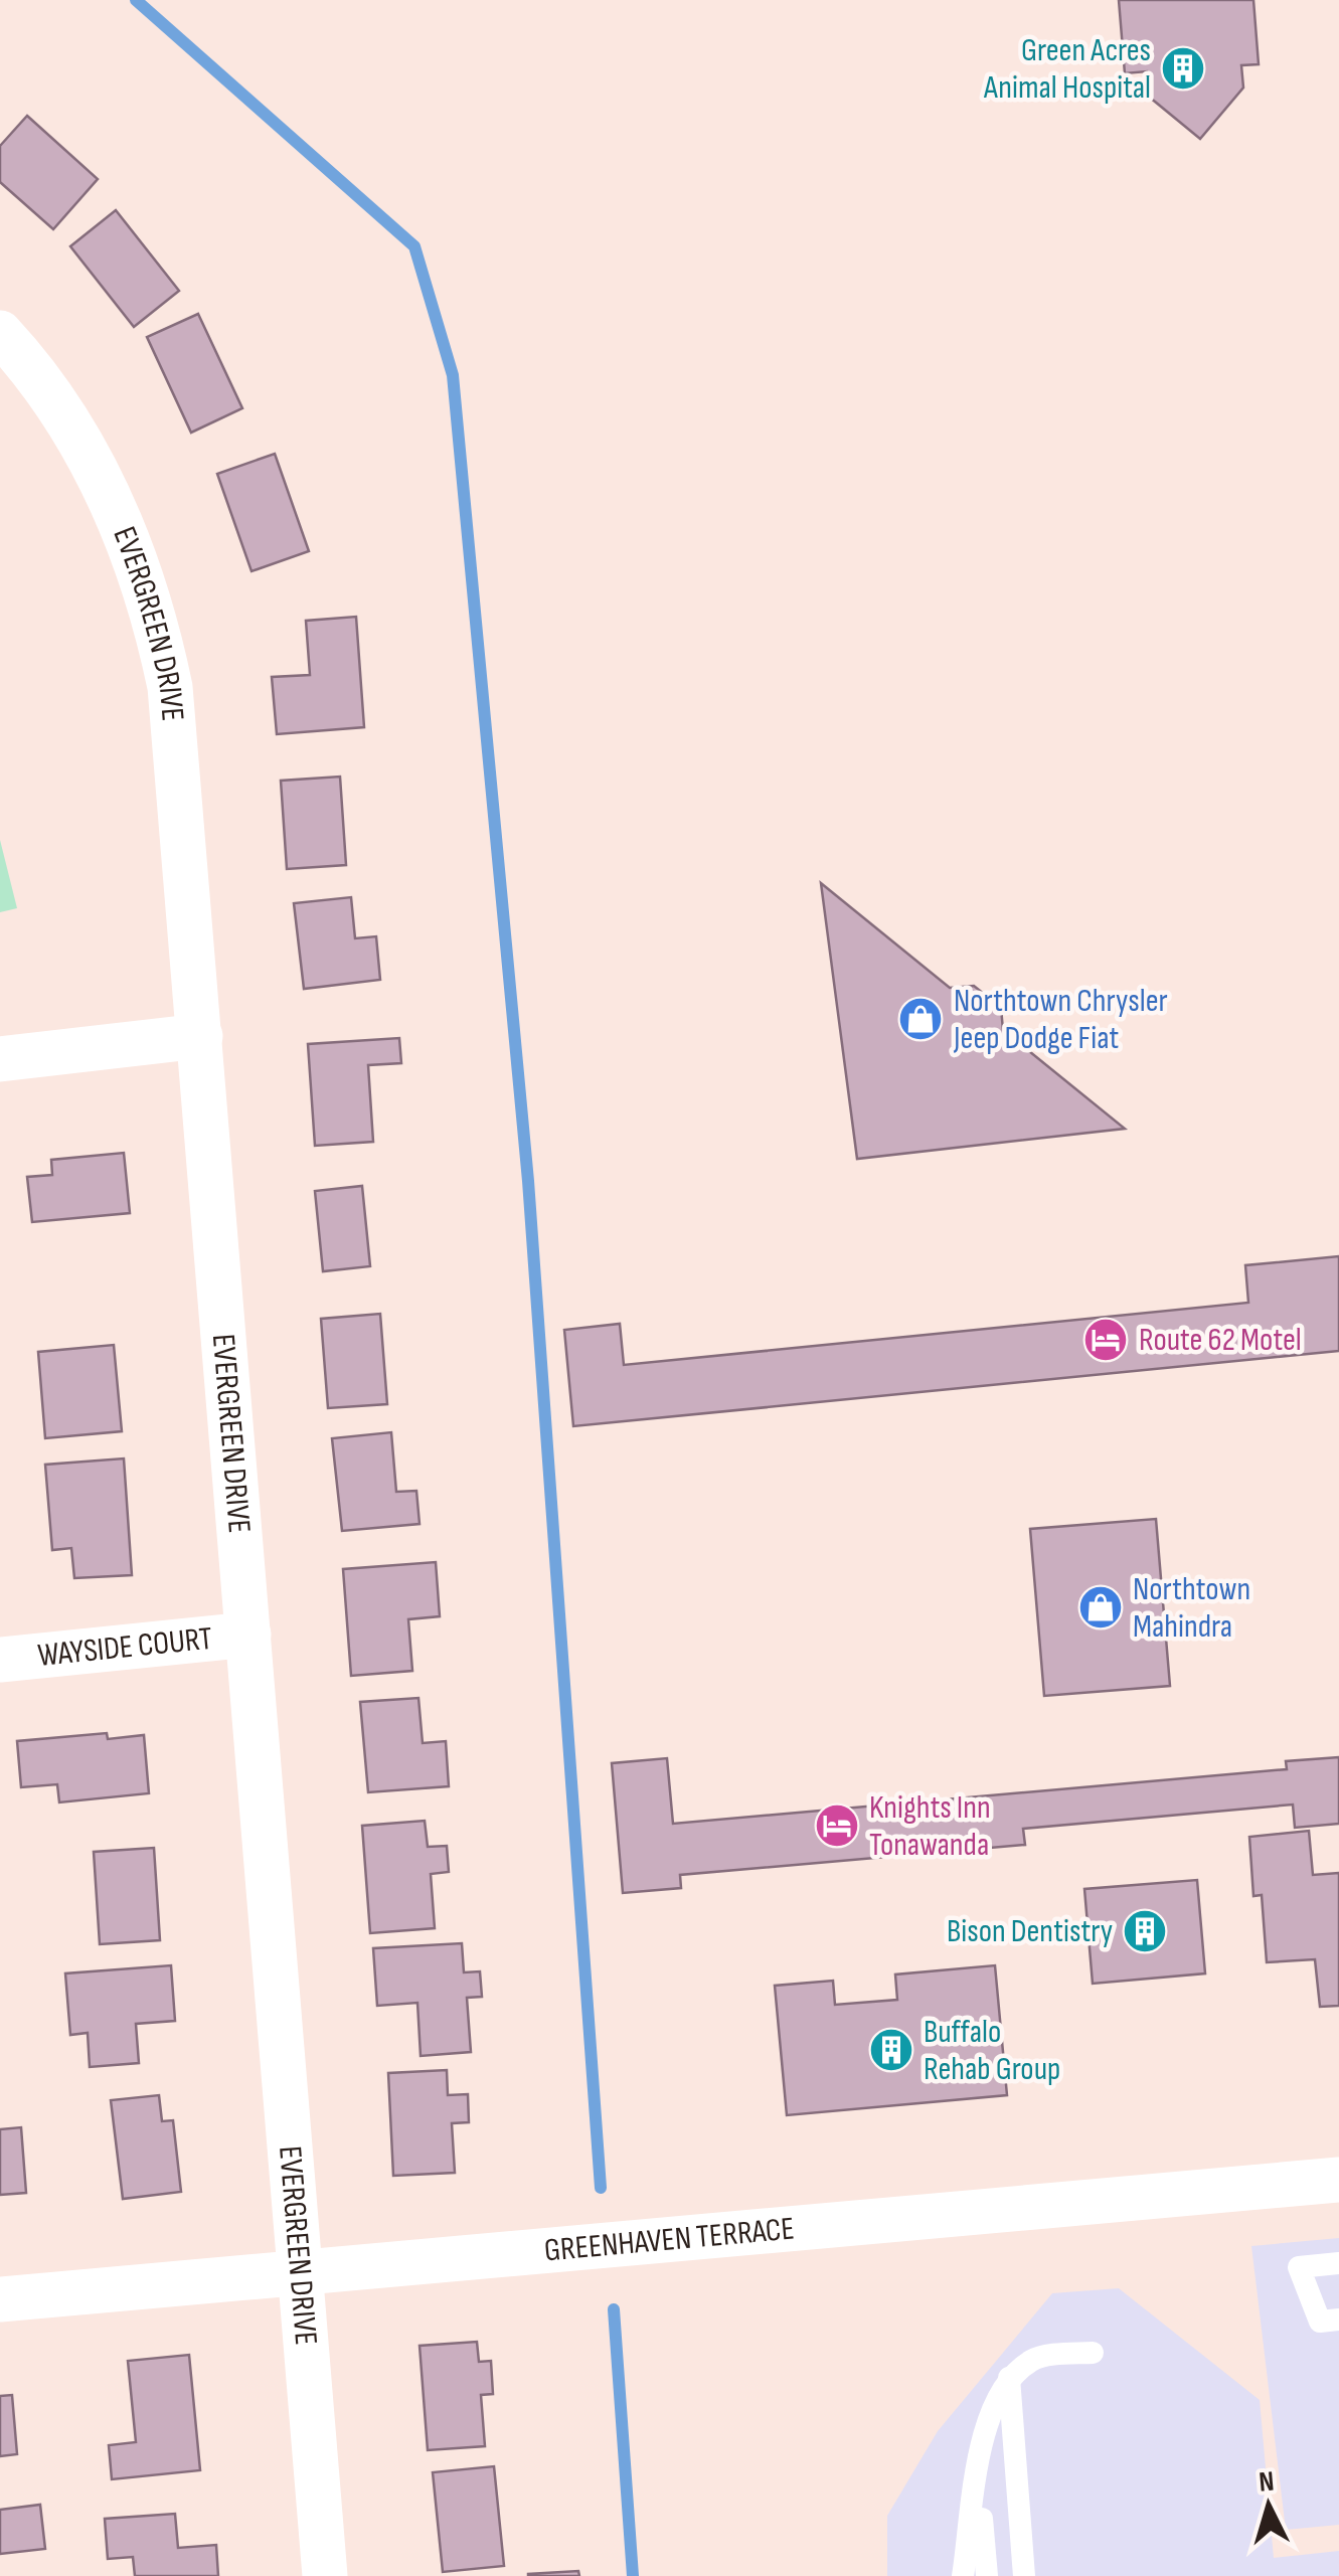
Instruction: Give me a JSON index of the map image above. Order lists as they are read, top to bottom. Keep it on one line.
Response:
{"streets":{"street":["EVERGREEN DRIVE","WAYSIDE COURT","GREENHAVEN TERRACE"]},"crossings":[["EVERGREEN DRIVE","WAYSIDE COURT"],["EVERGREEN DRIVE","GREENHAVEN TERRACE"]],"places":{"building":["Green Acres Animal Hospital","Bison Dentistry","Buffalo Rehab Group"],"shop":["Northtown Chrysler Jeep Dodge Fiat","Northtown Mahindra"],"hotel":["Route 62 Motel","Knights Inn Tonawanda"]},"north":"top"}
